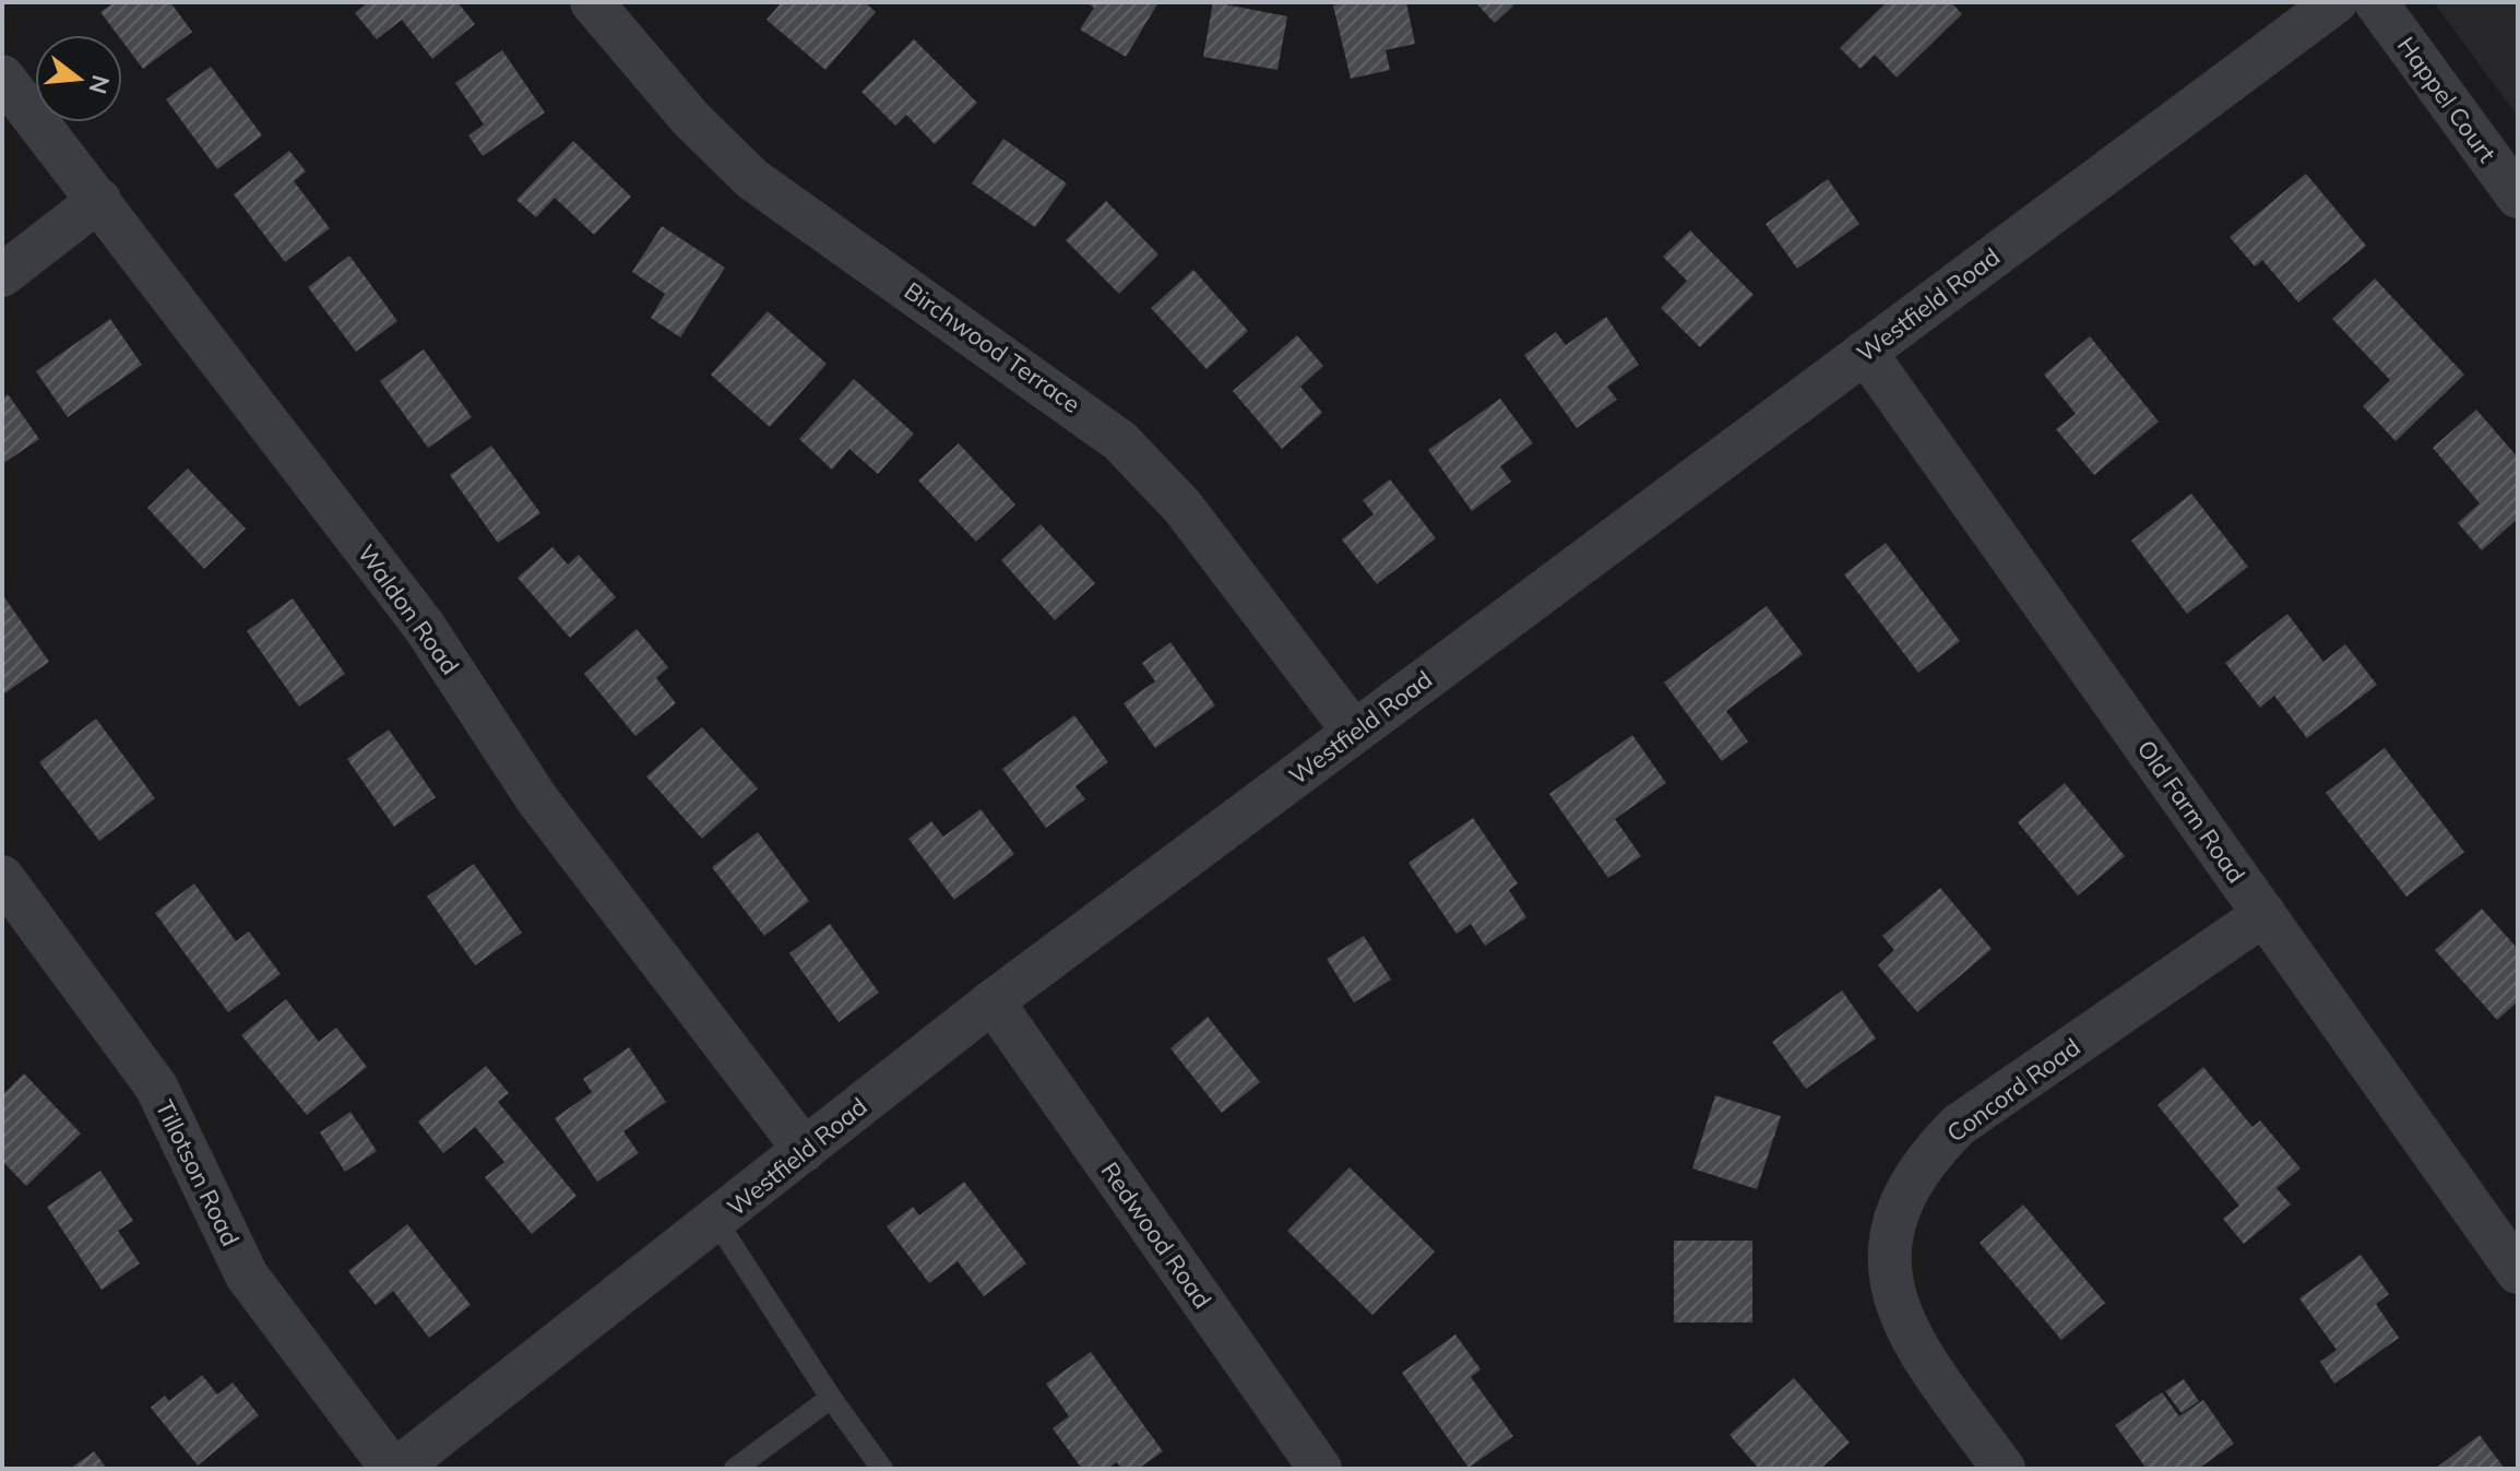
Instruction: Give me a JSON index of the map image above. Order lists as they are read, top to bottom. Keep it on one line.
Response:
{"streets":{"street":["Happel Court","Westfield Road","Birchwood Terrace","Waldon Road","Old Farm Road","Concord Road","Tillotson Road","Redwood Road"]},"crossings":[["Westfield Road","Birchwood Terrace"],["Westfield Road","Waldon Road"],["Westfield Road","Old Farm Road"],["Westfield Road","Tillotson Road"],["Westfield Road","Redwood Road"],["Old Farm Road","Concord Road"]],"north":"right"}
